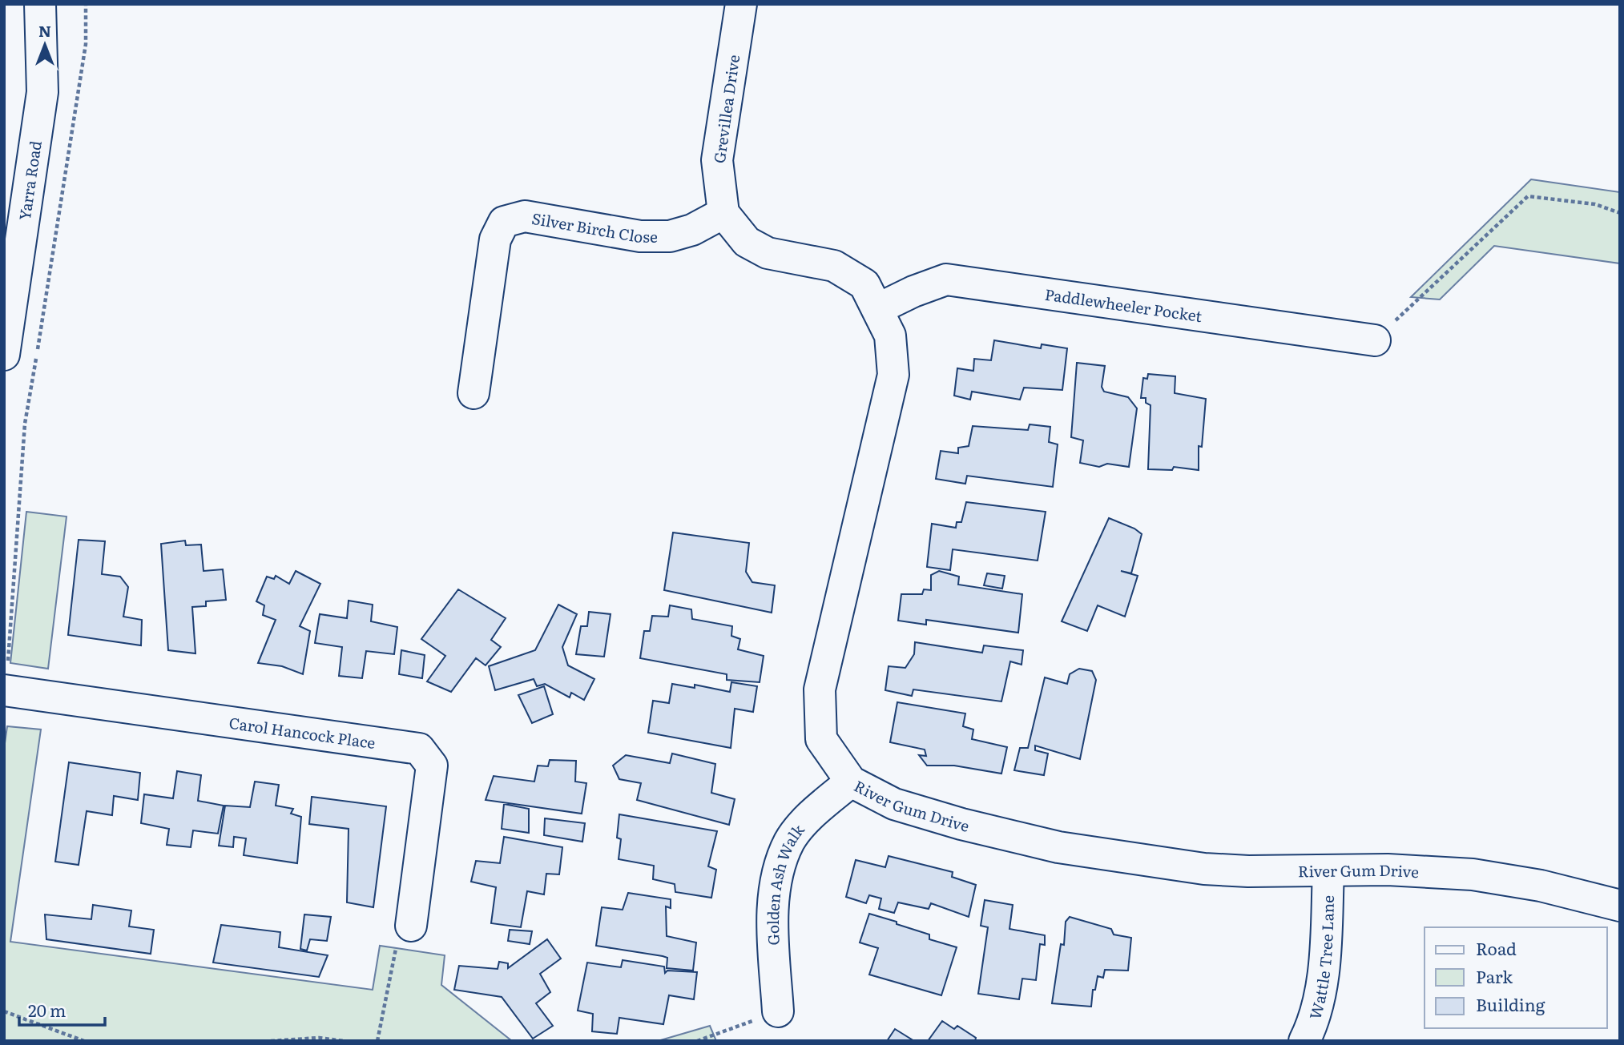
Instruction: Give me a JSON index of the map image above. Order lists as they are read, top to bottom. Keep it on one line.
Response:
{"streets":{"street":["Grevillea Drive","Yarra Road","Silver Birch Close","Paddlewheeler Pocket","Carol Hancock Place","River Gum Drive","Golden Ash Walk","Wattle Tree Lane"]},"crossings":[["Grevillea Drive","Silver Birch Close"],["Grevillea Drive","River Gum Drive"],["Silver Birch Close","River Gum Drive"],["Paddlewheeler Pocket","River Gum Drive"],["River Gum Drive","Golden Ash Walk"],["River Gum Drive","Wattle Tree Lane"]],"legend":["Road","Park","Building"],"scale_bar":"20 m","north":"top"}
